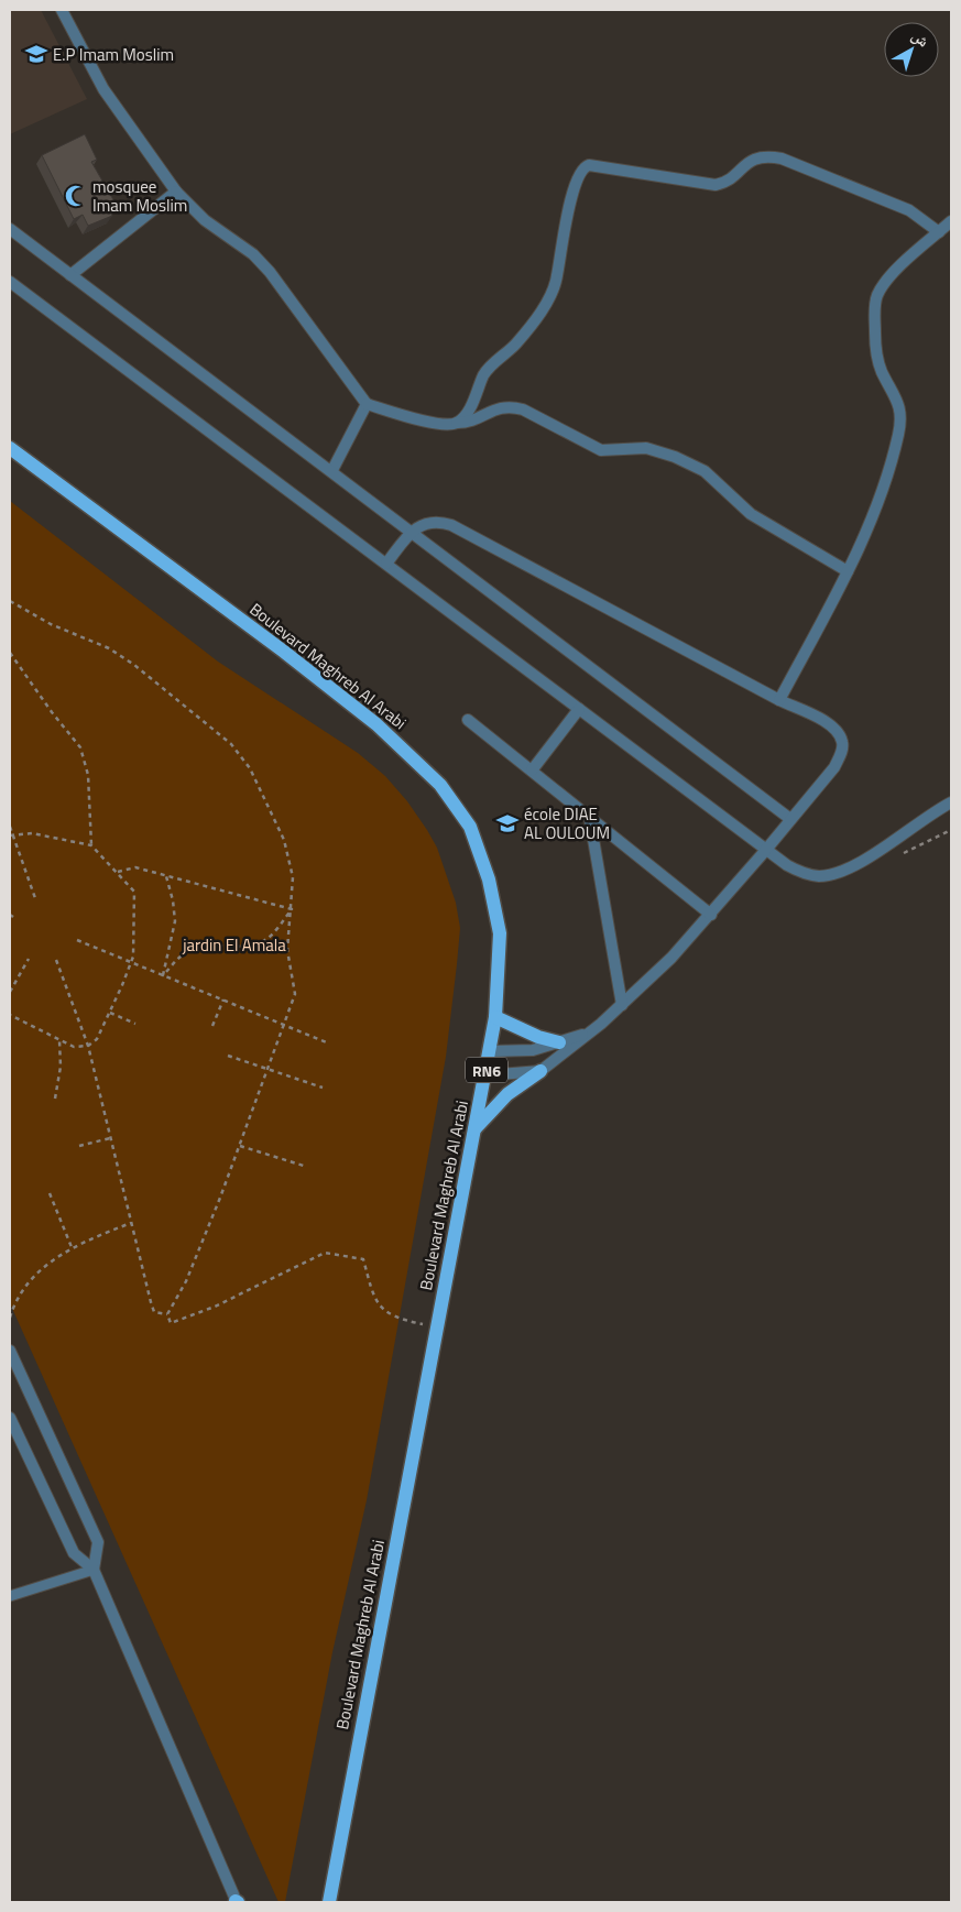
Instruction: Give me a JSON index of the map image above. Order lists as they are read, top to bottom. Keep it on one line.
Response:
{"streets":{"main road":["Boulevard Maghreb Al Arabi","RN6"]},"parks":["jardin El Amala"],"places":{"school or university":["E.P Imam Moslim","école DIAE AL OULOUM"],"mosque":["mosquee Imam Moslim"]},"north":"top right"}
